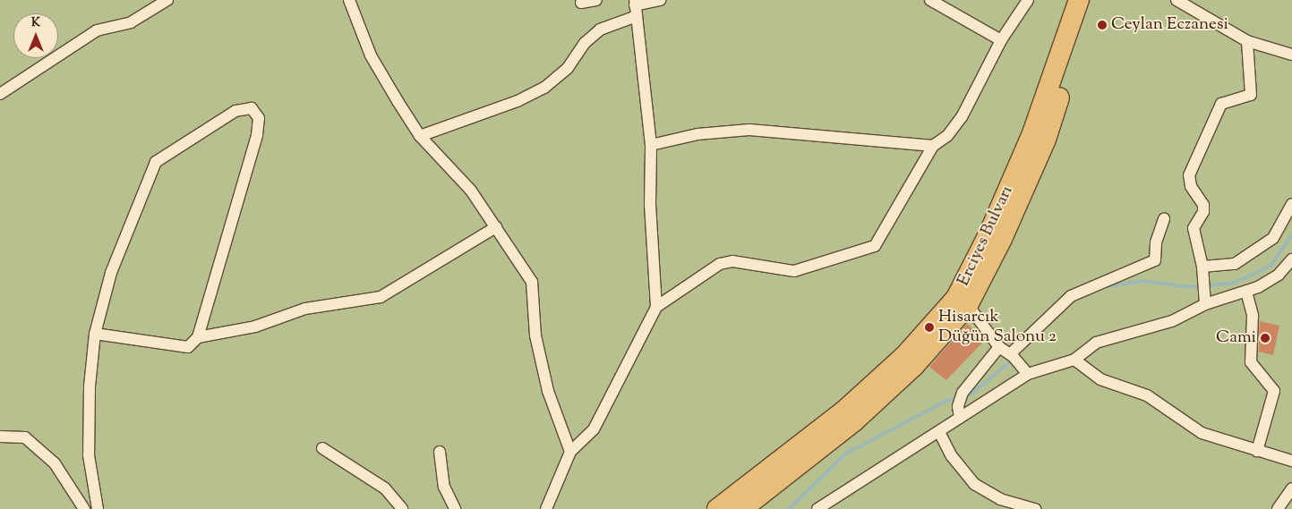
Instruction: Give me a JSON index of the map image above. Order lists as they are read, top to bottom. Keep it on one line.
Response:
{"streets":{"highway":["Erciyes Bulvarı"]},"places":["Ceylan Eczanesi","Hisarcık Düğün Salonu 2","Cami"],"north":"top"}
